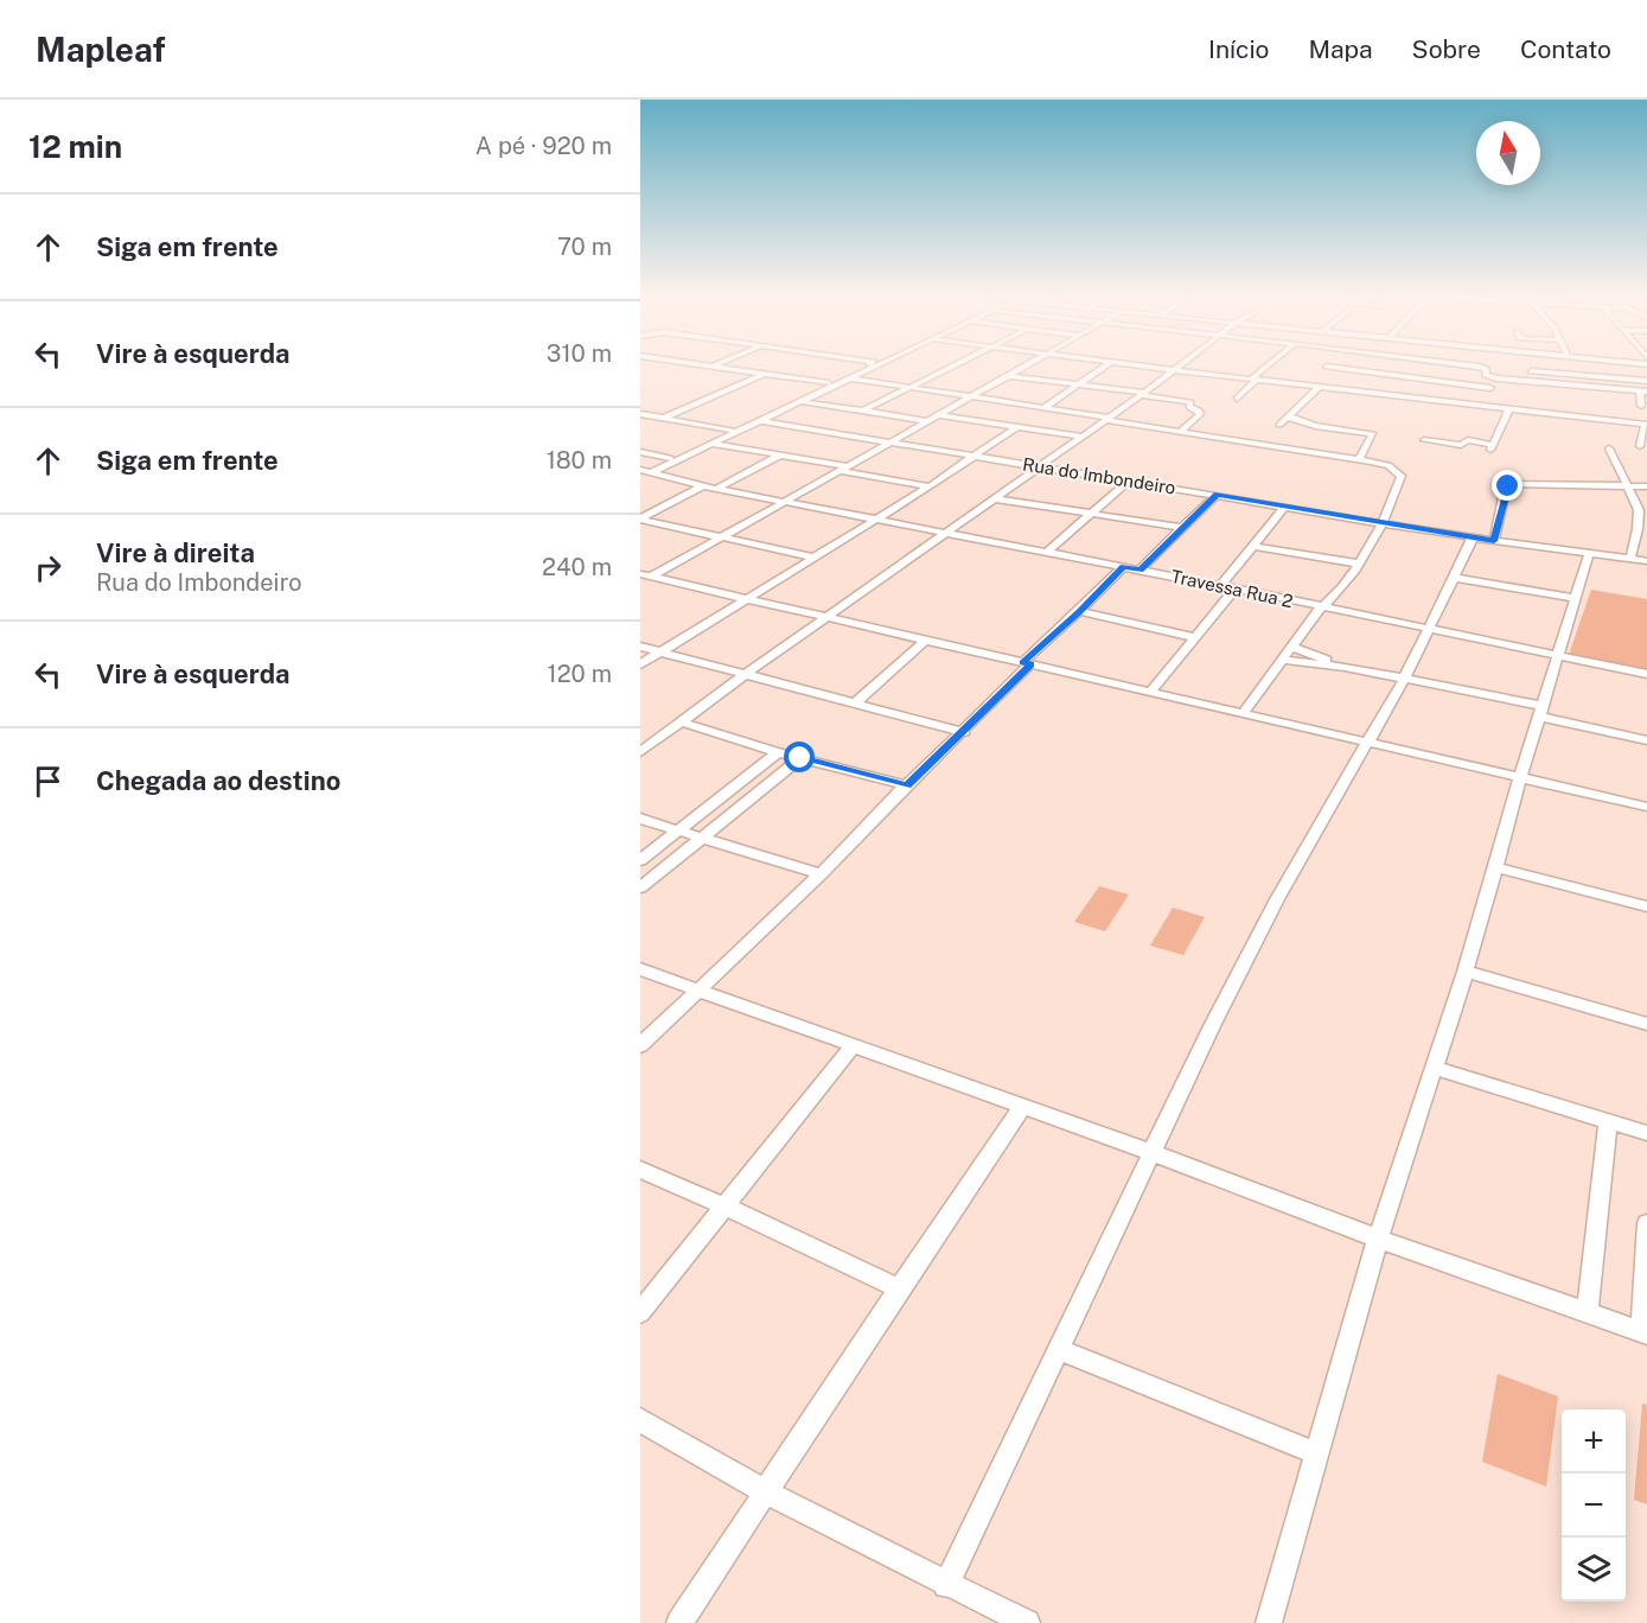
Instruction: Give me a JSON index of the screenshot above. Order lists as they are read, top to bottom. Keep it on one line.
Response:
{"streets":{"street":["Rua do Imbondeiro","Travessa Rua 2"]},"north":"top","page":{"header":"Mapleaf","nav":["Início","Mapa","Sobre","Contato"],"heading":["12 min","A pé · 920 m"],"list":[["Siga em frente","70 m"],["Vire à esquerda","310 m"],["Siga em frente","180 m"],["Vire à direita","Rua do Imbondeiro","240 m"],["Vire à esquerda","120 m"],"Chegada ao destino"],"map_buttons":["+","−"]}}
